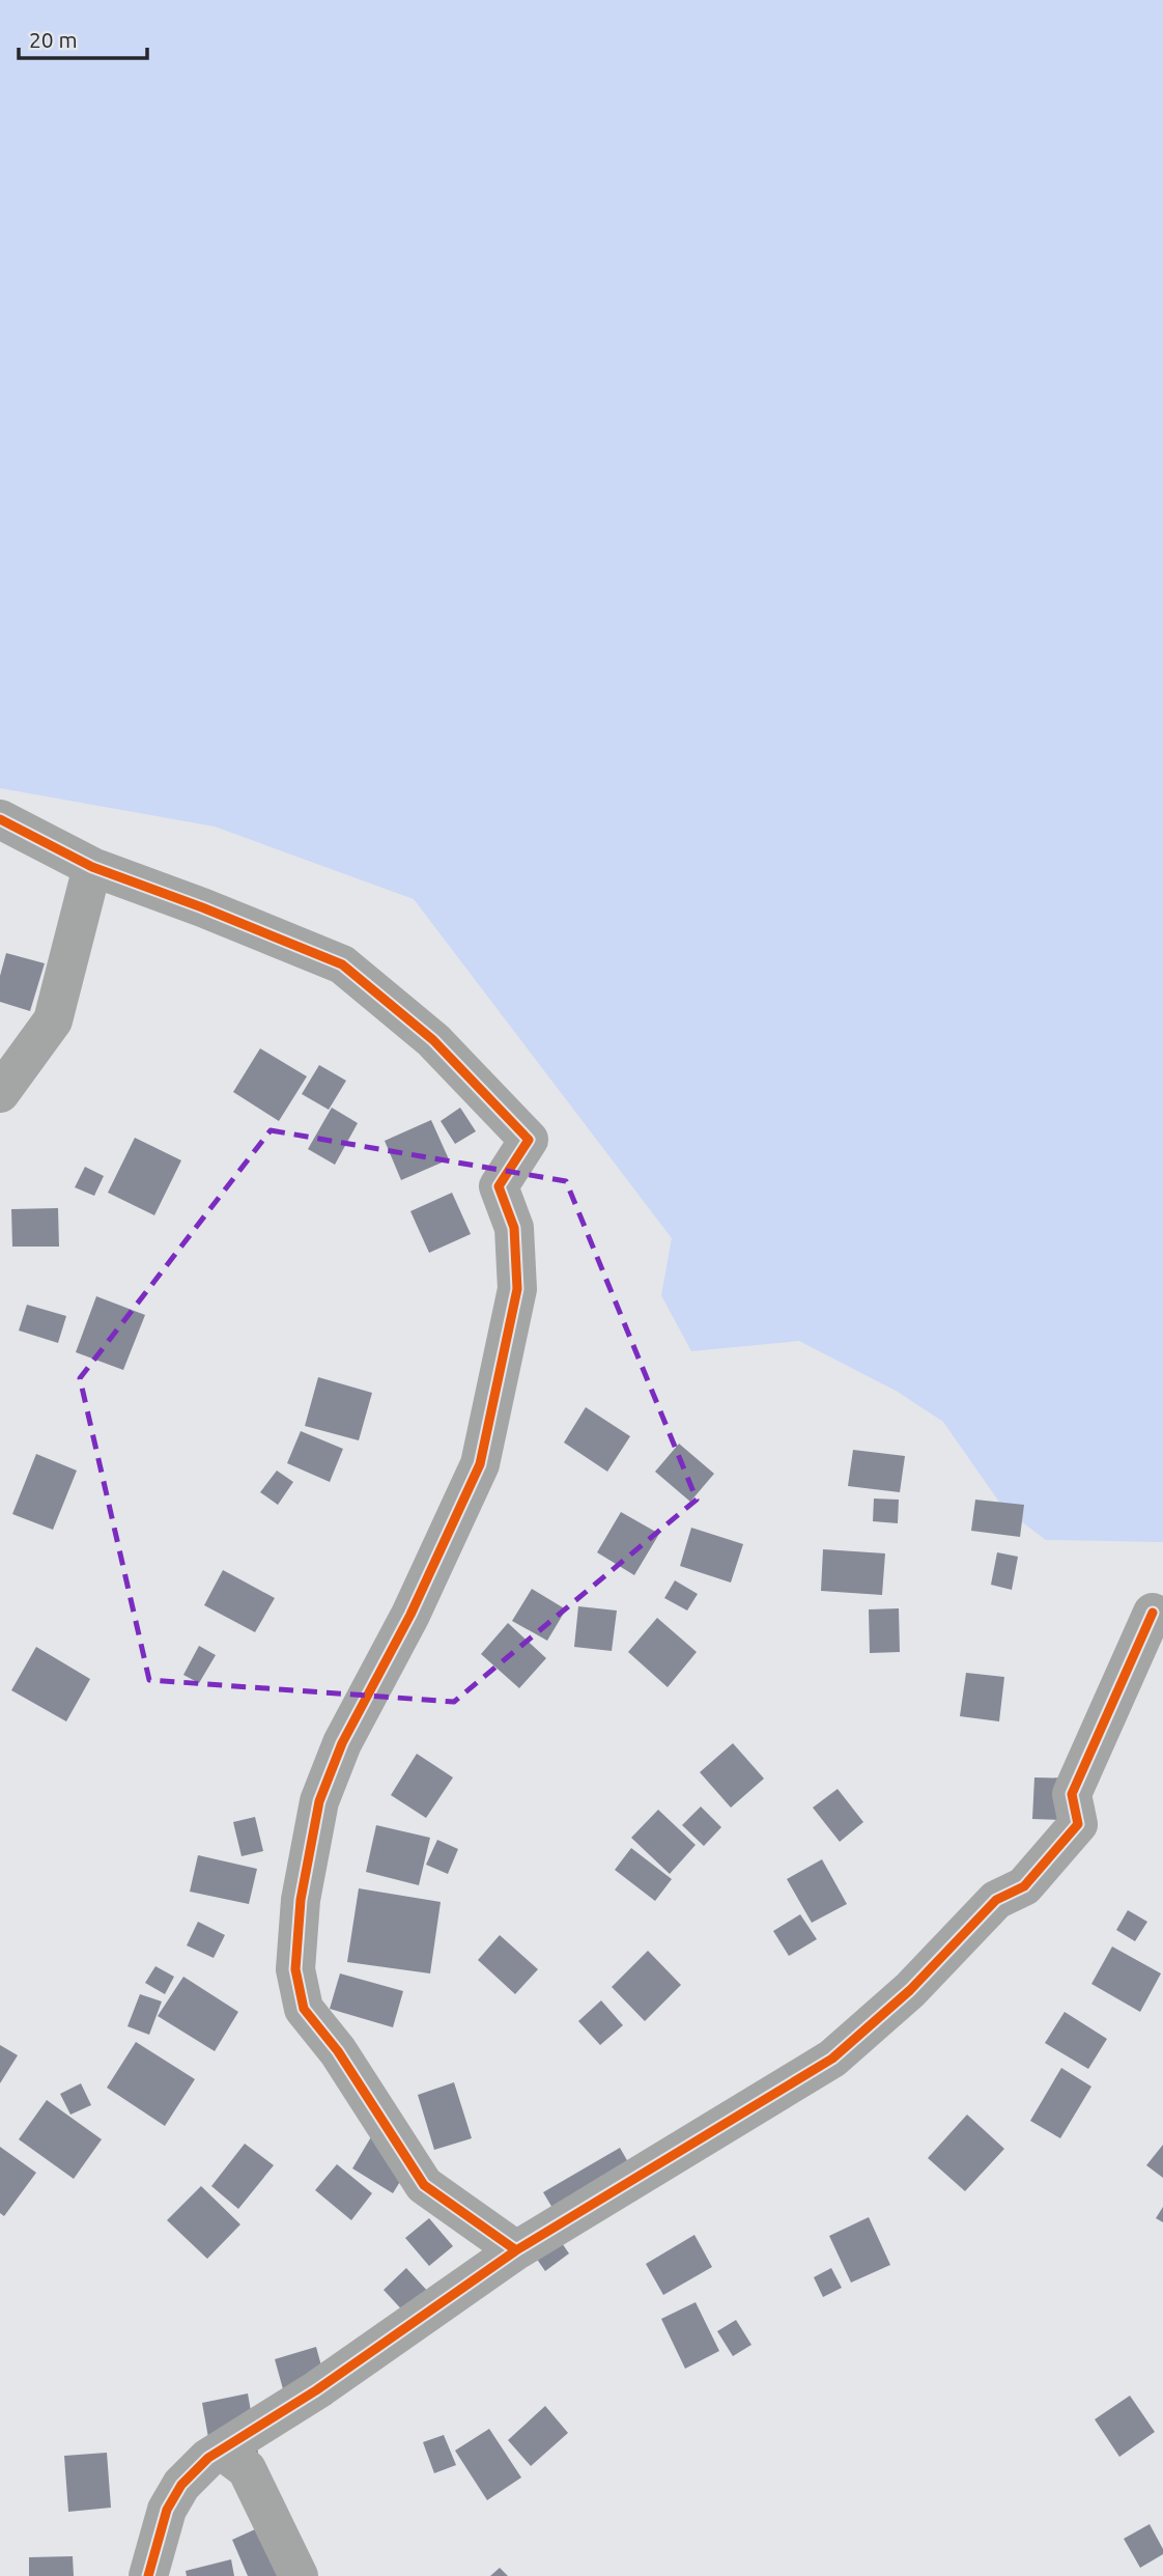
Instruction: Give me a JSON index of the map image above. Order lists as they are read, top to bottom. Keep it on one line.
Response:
{"scale_bar":"20 m"}
